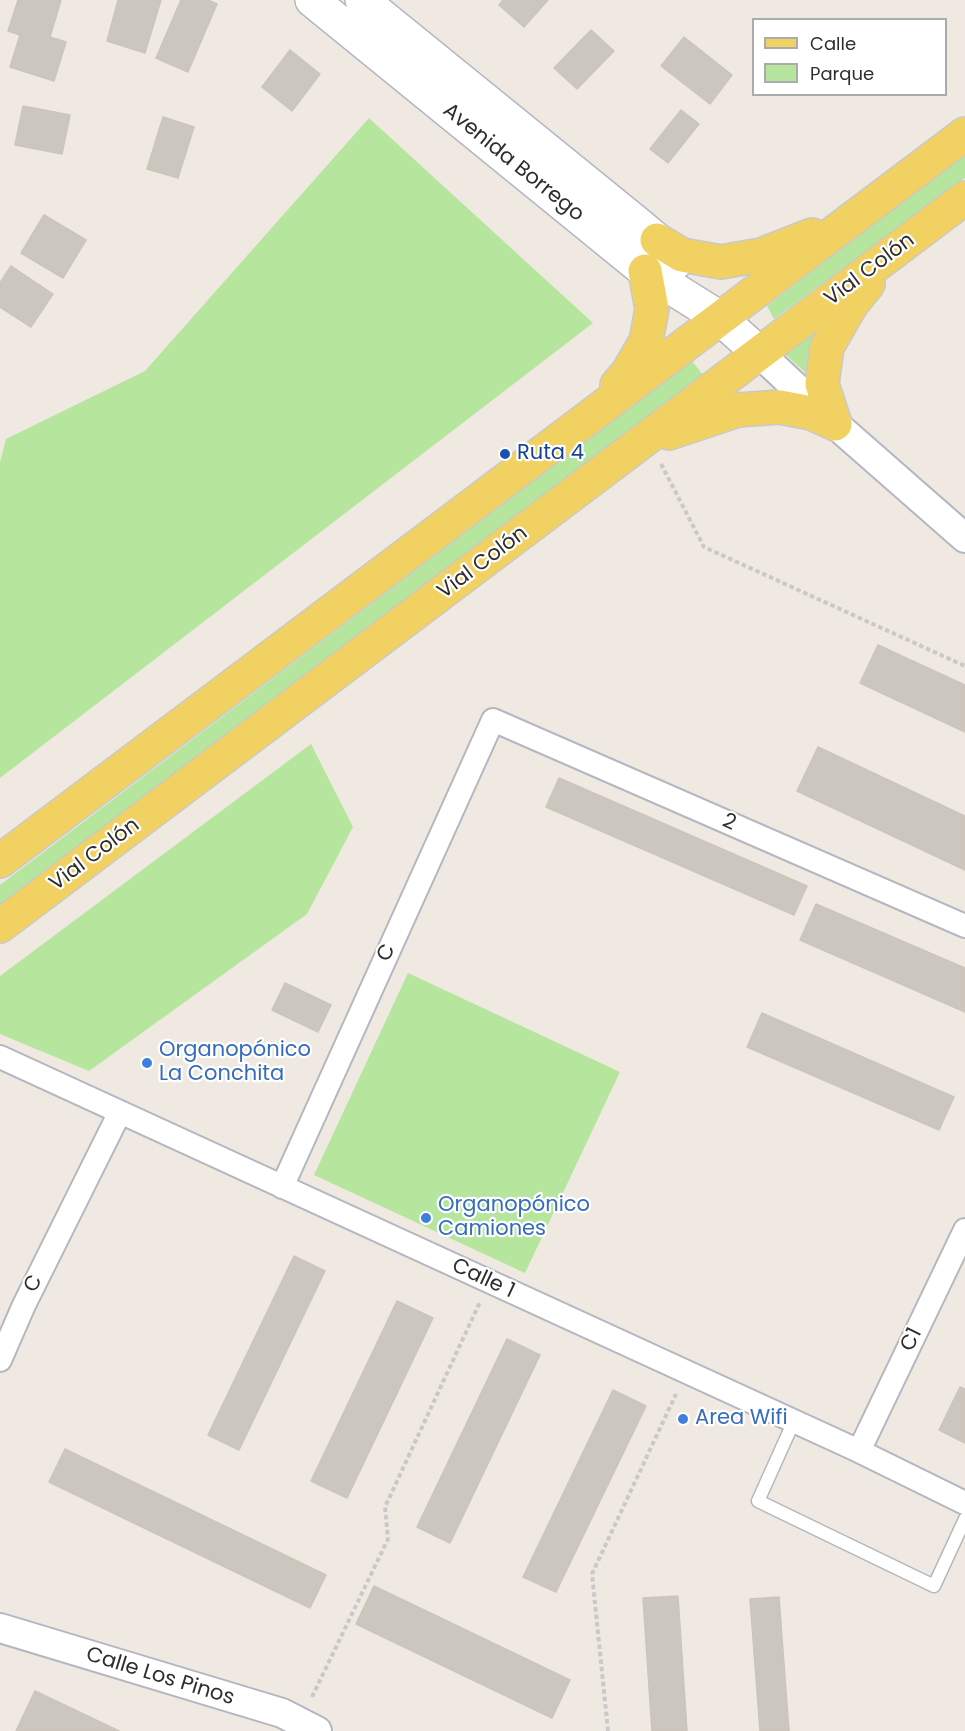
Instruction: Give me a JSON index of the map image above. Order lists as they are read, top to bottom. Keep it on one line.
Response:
{"streets":{"main road":["Avenida Borrego","Vial Colón"],"street":["2","C","Calle 1","C1","Calle Los Pinos"]},"crossings":[["Avenida Borrego","Vial Colón"],["2","C"],["C","Calle 1"],["Calle 1","C1"]],"places":["Ruta 4","Organopónico La Conchita","Organopónico Camiones","Area Wifi"],"legend":["Calle","Parque"]}
